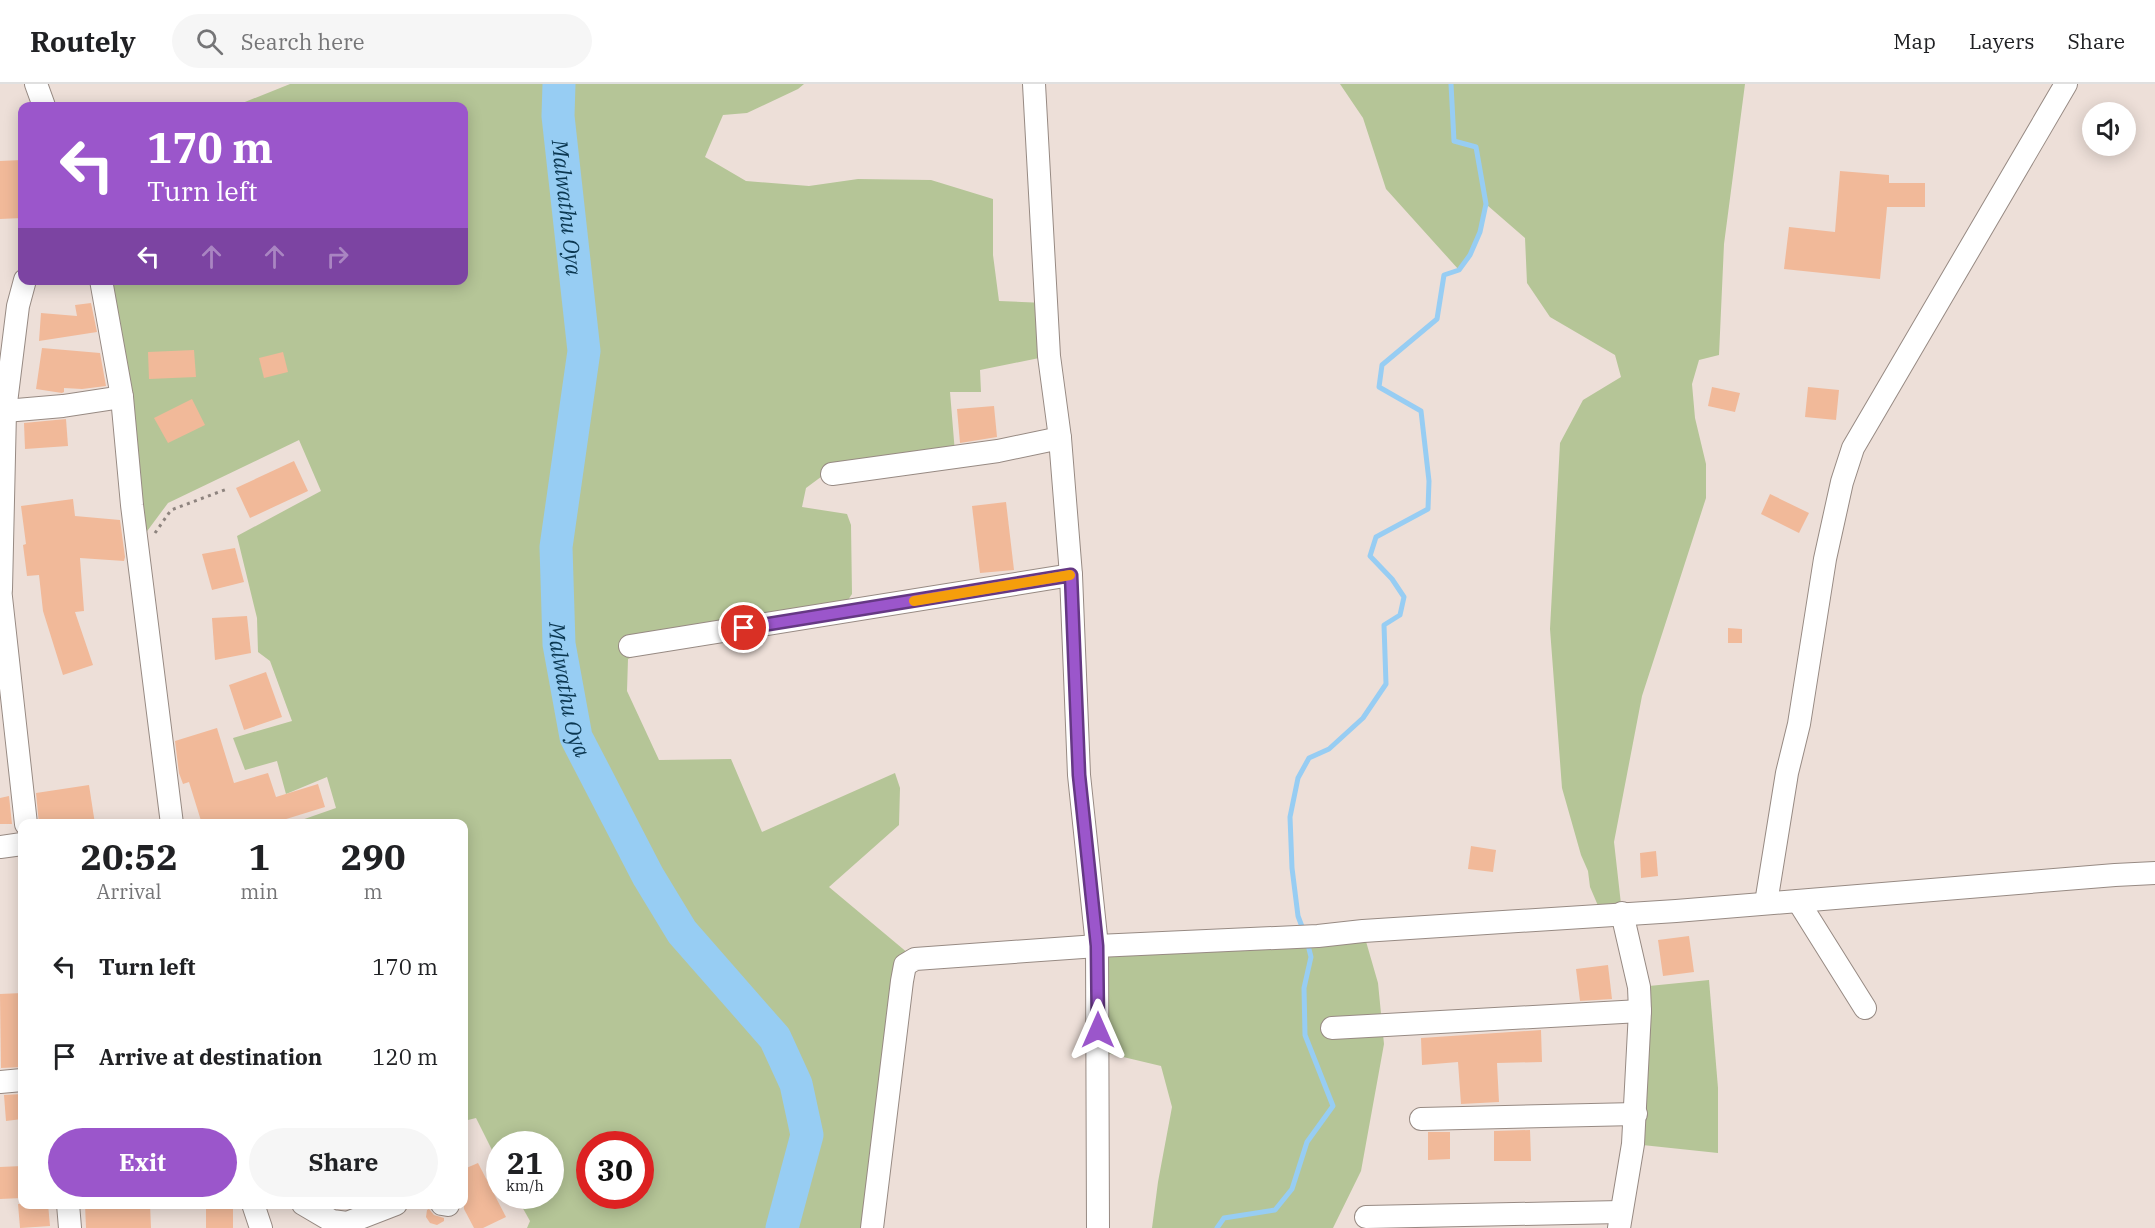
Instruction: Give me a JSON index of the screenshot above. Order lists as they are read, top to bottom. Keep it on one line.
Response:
{"water":["Malwathu Oya"],"page":{"header":"Routely","search":"Search here","nav":["Map","Layers","Share"],"turn":["170 m","Turn left"],"eta":["20:52","Arrival","1","min","290","m"],"list":[{"name":"Turn left","value":"170 m"},{"name":"Arrive at destination","value":"120 m"}],"buttons":["Exit","Share"],"speed":"21 km/h","limit":"30"}}
